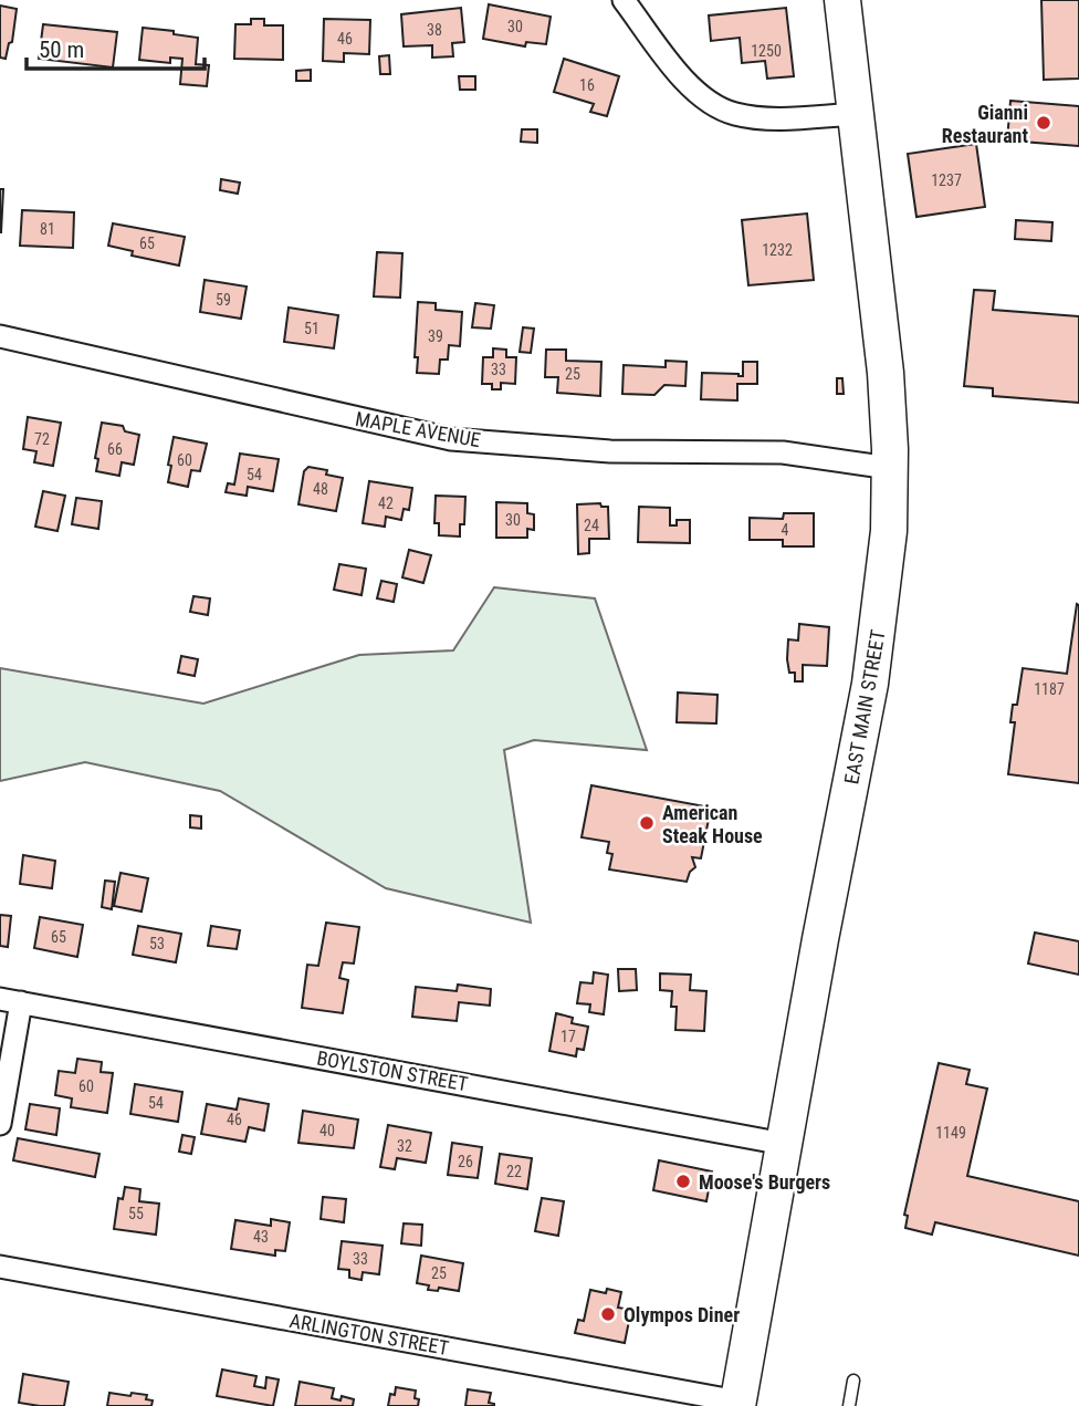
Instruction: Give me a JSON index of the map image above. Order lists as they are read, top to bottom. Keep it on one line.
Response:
{"streets":{"main road":["EAST MAIN STREET"],"street":["MAPLE AVENUE","BOYLSTON STREET","ARLINGTON STREET"]},"crossings":[["MAPLE AVENUE","EAST MAIN STREET"],["EAST MAIN STREET","BOYLSTON STREET"],["EAST MAIN STREET","ARLINGTON STREET"]],"places":["Gianni Restaurant","American Steak House","Moose's Burgers","Olympos Diner"],"house_numbers":["30","38","46","1250","16","1237","81","65","1232","59","51","39","33","25","72","66","60","54","48","42","30","24","4","1187","65","53","17","60","54","46","40","1149","32","26","22","55","43","33","25"],"scale_bar":"50 m"}
